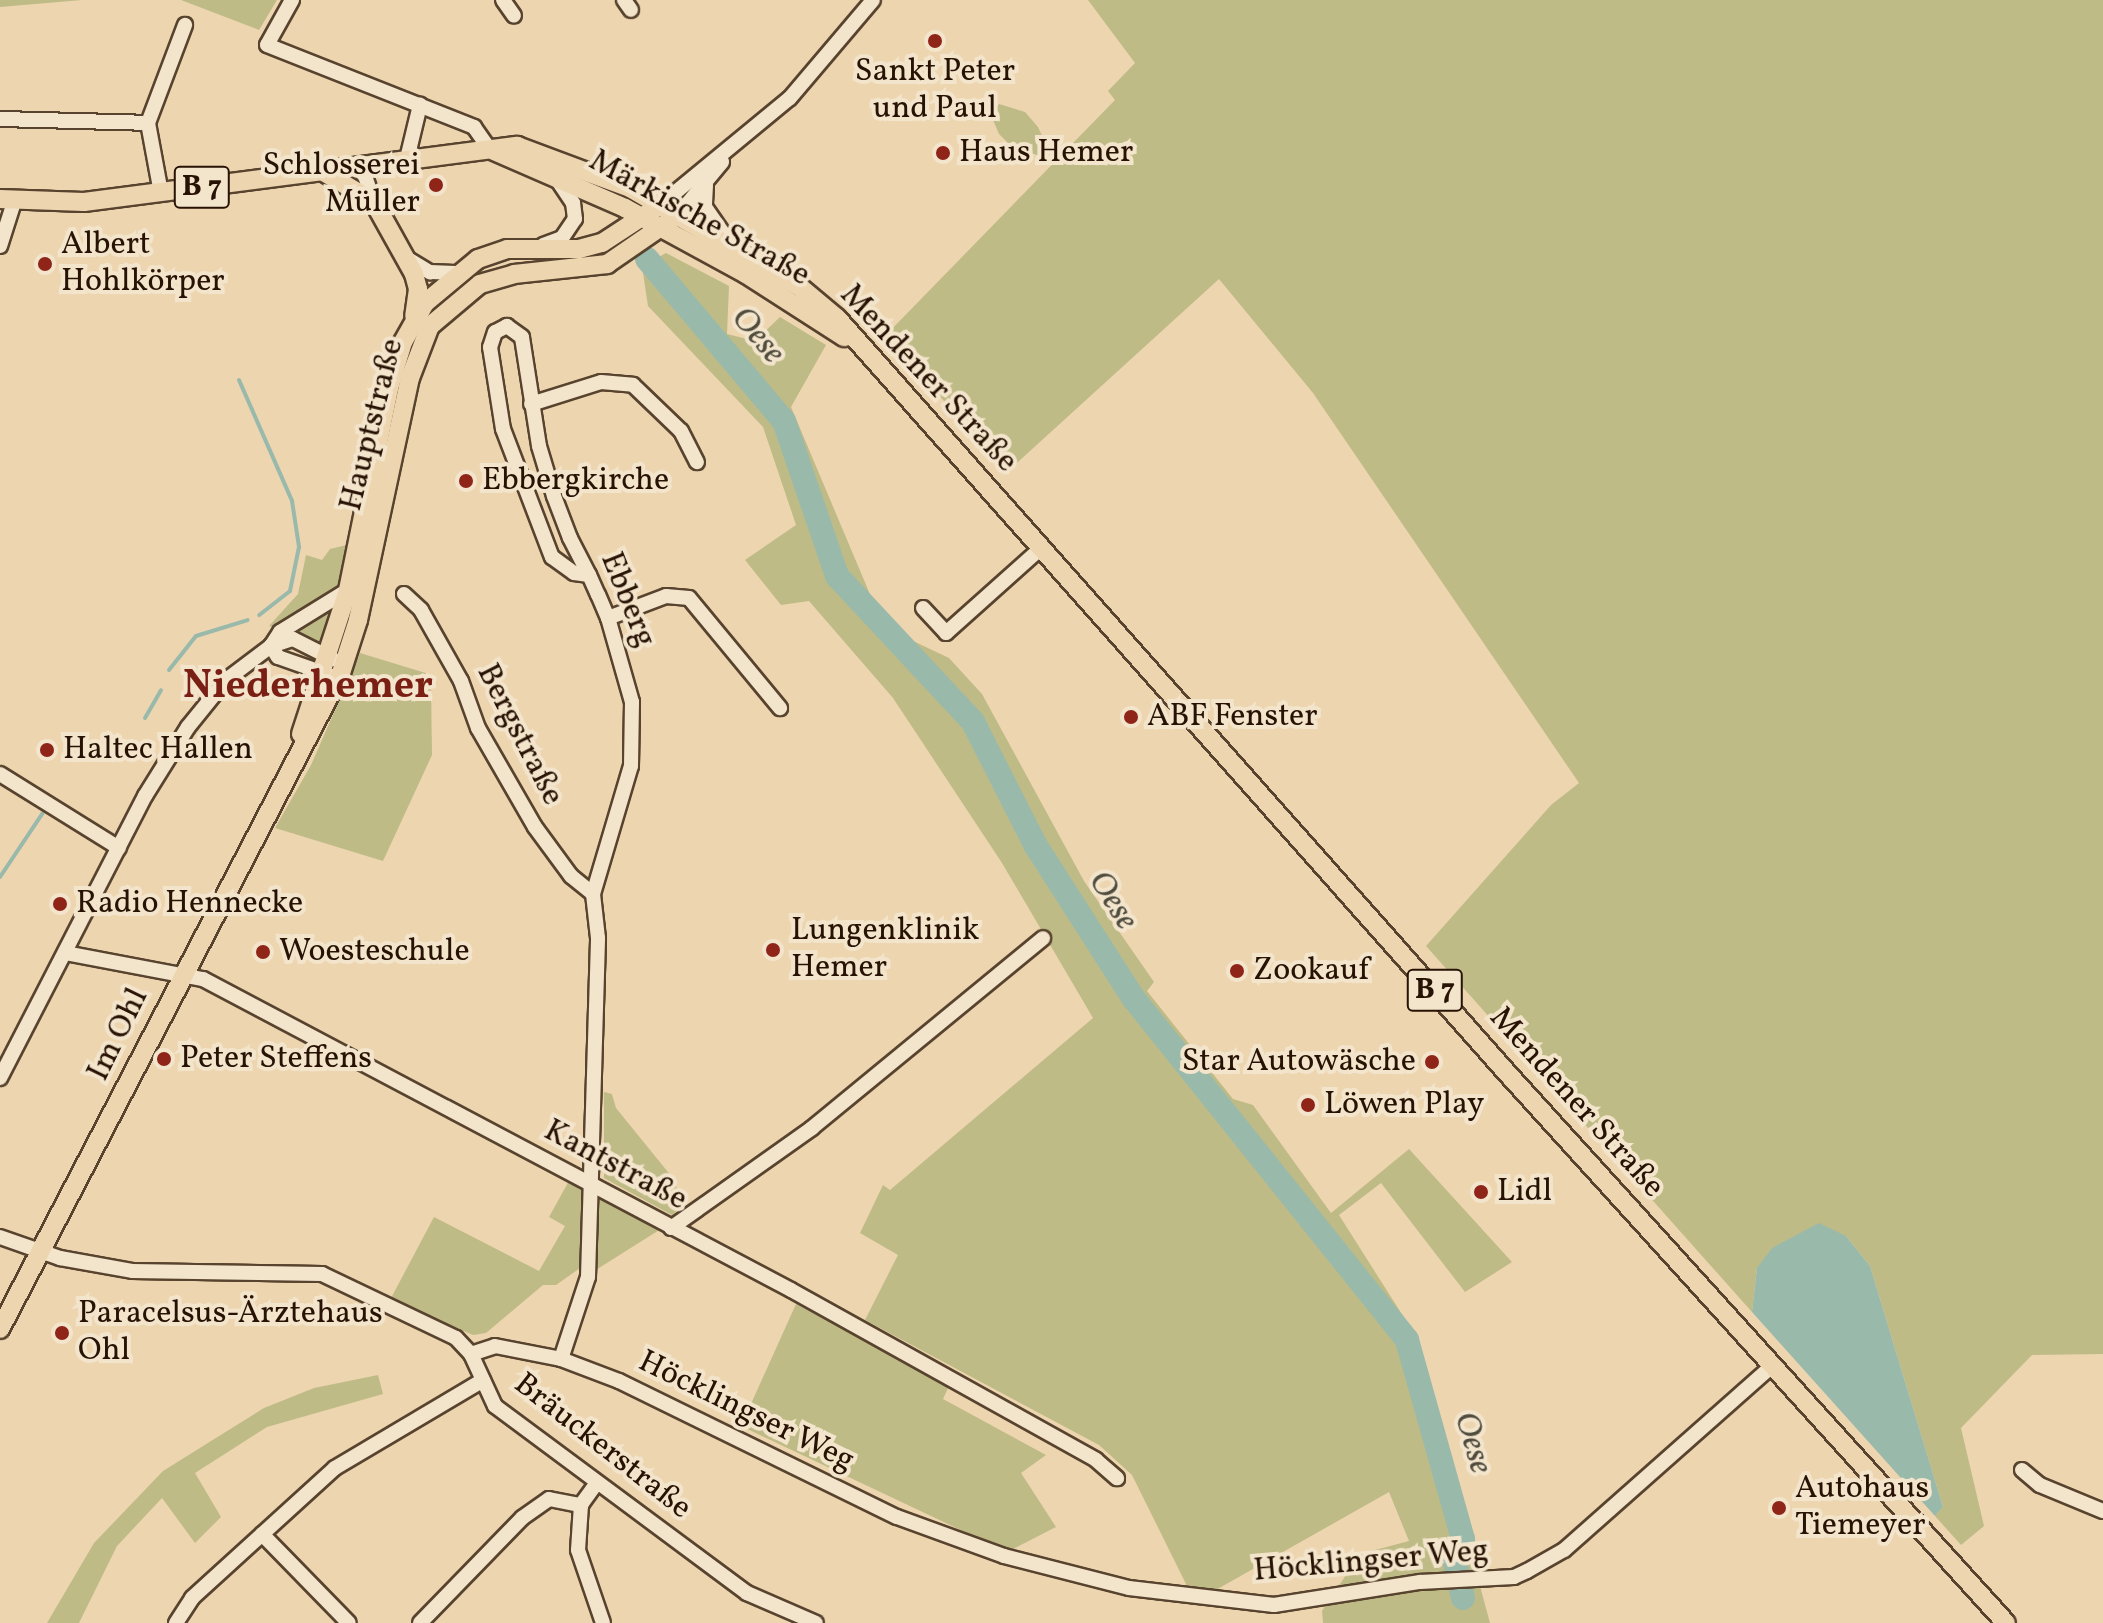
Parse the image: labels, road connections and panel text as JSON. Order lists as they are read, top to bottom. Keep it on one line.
{"streets":{"main road":["B 7","Märkische Straße","Mendener Straße","Hauptstraße","Im Ohl"],"street":["Ebberg","Bergstraße","Kantstraße","Höcklingser Weg","Bräuckerstraße"]},"crossings":[["Märkische Straße","Mendener Straße"],["Märkische Straße","Hauptstraße"],["Mendener Straße","Hauptstraße"],["Mendener Straße","Höcklingser Weg"],["Hauptstraße","Im Ohl"],["Ebberg","Bergstraße"],["Im Ohl","Kantstraße"],["Im Ohl","Bräuckerstraße"],["Höcklingser Weg","Bräuckerstraße"]],"districts":["Niederhemer"],"water":["Oese"],"places":["Sankt Peter und Paul","Haus Hemer","Schlosserei Müller","Albert Hohlkörper","Ebbergkirche","ABF Fenster","Haltec Hallen","Radio Hennecke","Lungenklinik Hemer","Woesteschule","Zookauf","Peter Steffens","Star Autowäsche","Löwen Play","Lidl","Paracelsus-Ärztehaus Ohl","Autohaus Tiemeyer"]}
